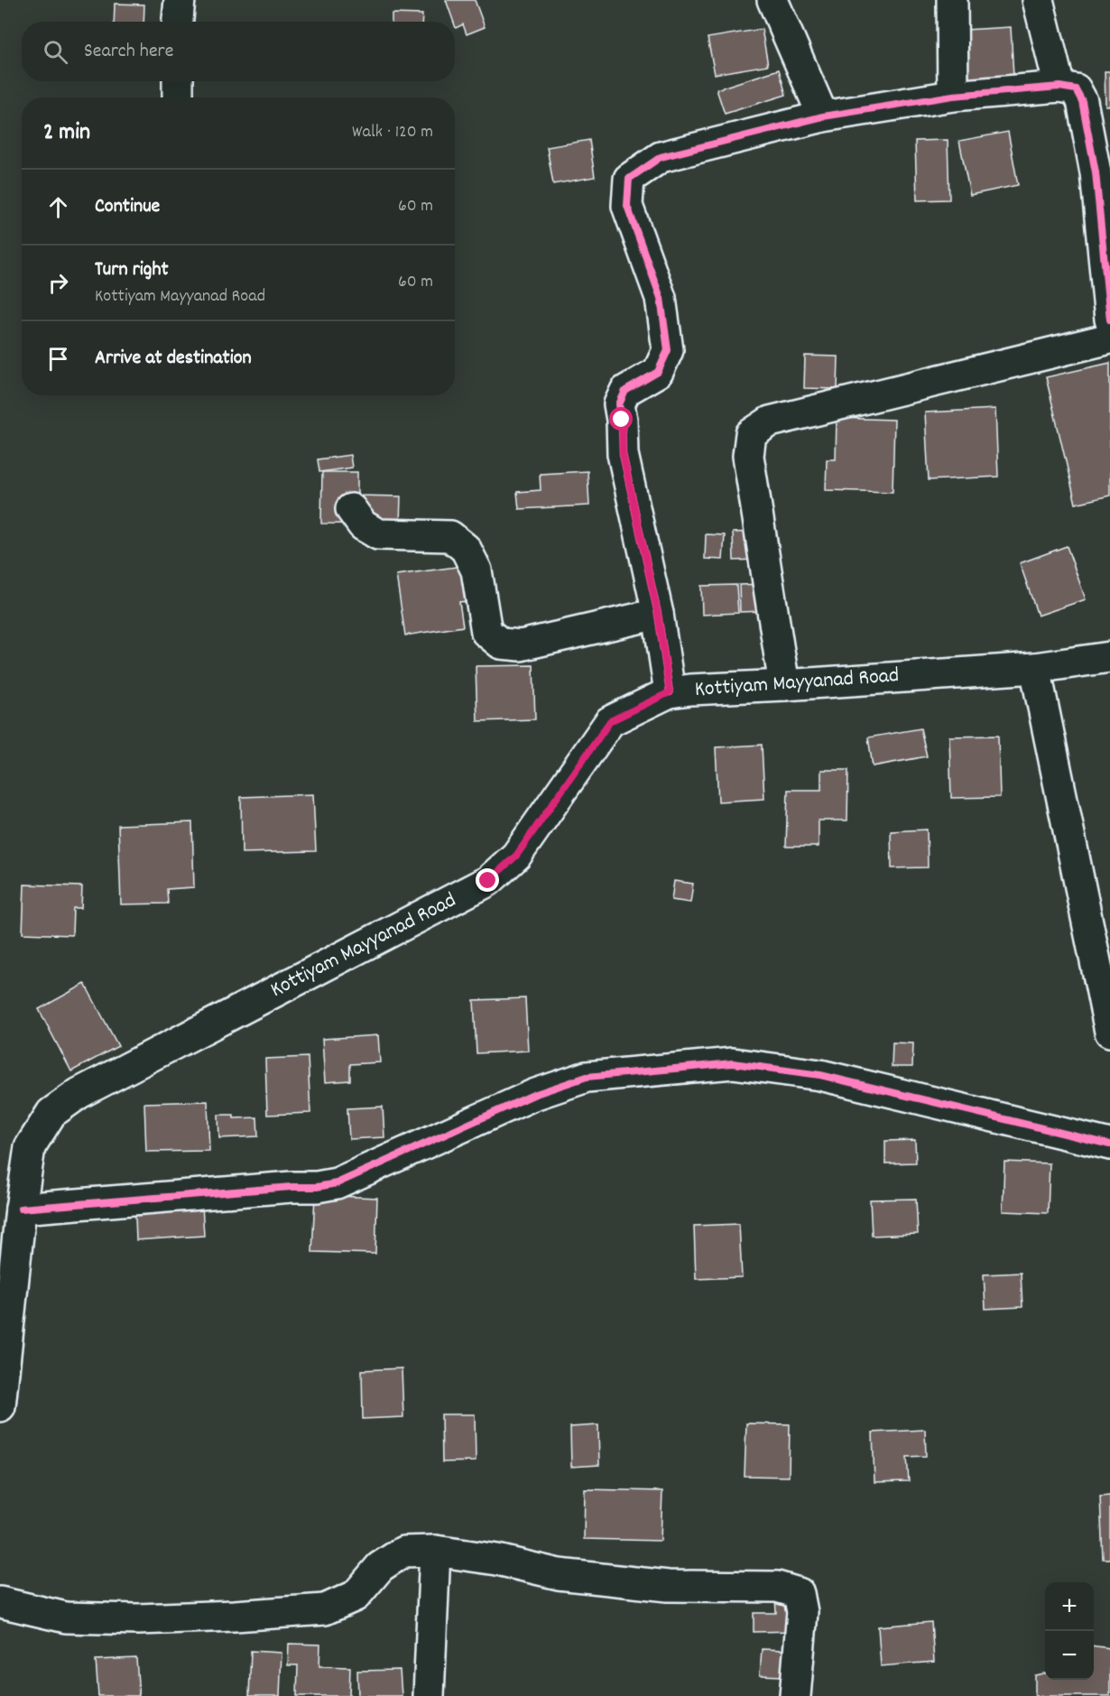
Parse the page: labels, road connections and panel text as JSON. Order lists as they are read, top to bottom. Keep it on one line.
{"streets":{"street":["Kottiyam Mayyanad Road"]},"page":{"search":"Search here","heading":["2 min","Walk · 120 m"],"list":[["Continue","60 m"],["Turn right","Kottiyam Mayyanad Road","60 m"],"Arrive at destination"],"map_buttons":["+","−"]}}
